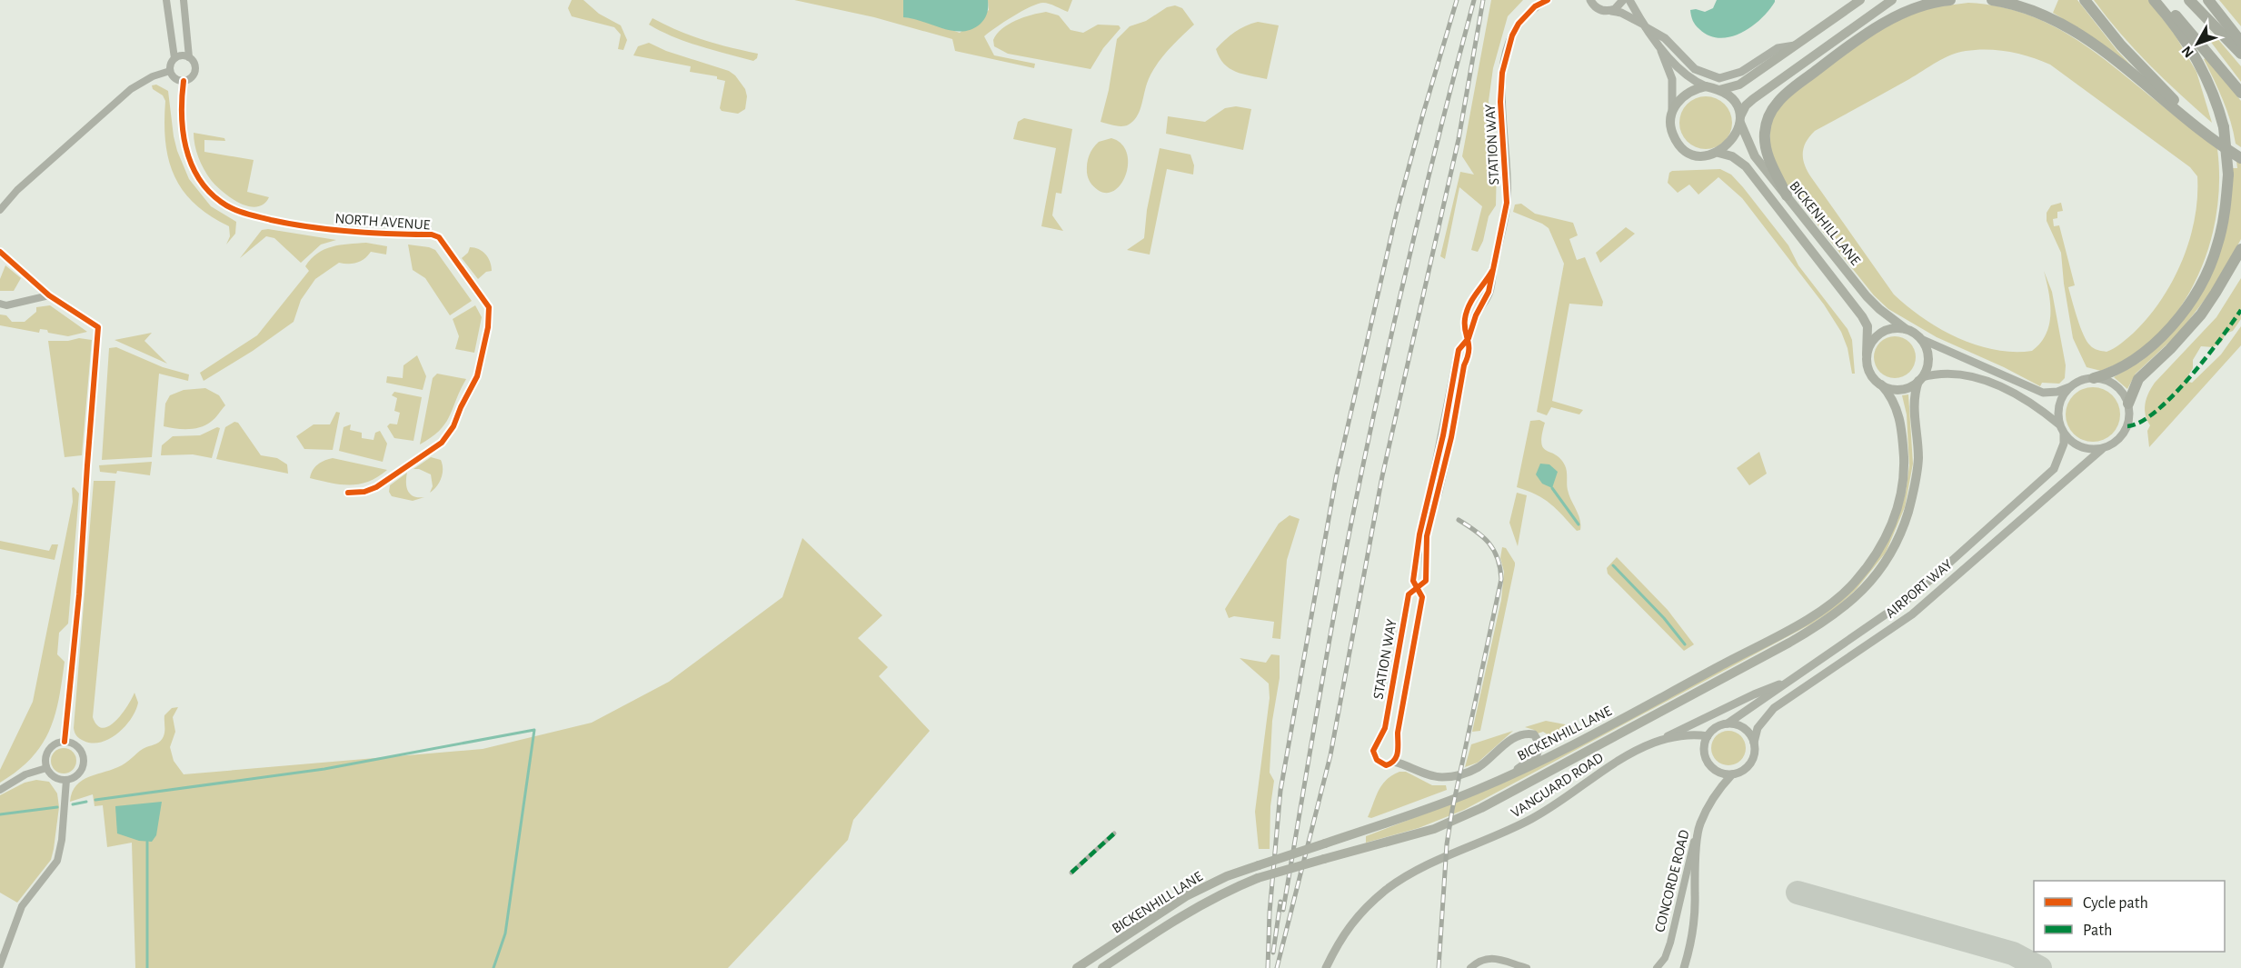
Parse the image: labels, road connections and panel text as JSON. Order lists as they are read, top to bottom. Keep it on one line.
{"streets":{"main road":["BICKENHILL LANE"],"street":["STATION WAY","NORTH AVENUE","AIRPORT WAY","VANGUARD ROAD","CONCORDE ROAD"]},"crossings":[["AIRPORT WAY","VANGUARD ROAD"],["AIRPORT WAY","CONCORDE ROAD"],["VANGUARD ROAD","CONCORDE ROAD"]],"legend":["Cycle path","Path"],"north":"bottom left"}
